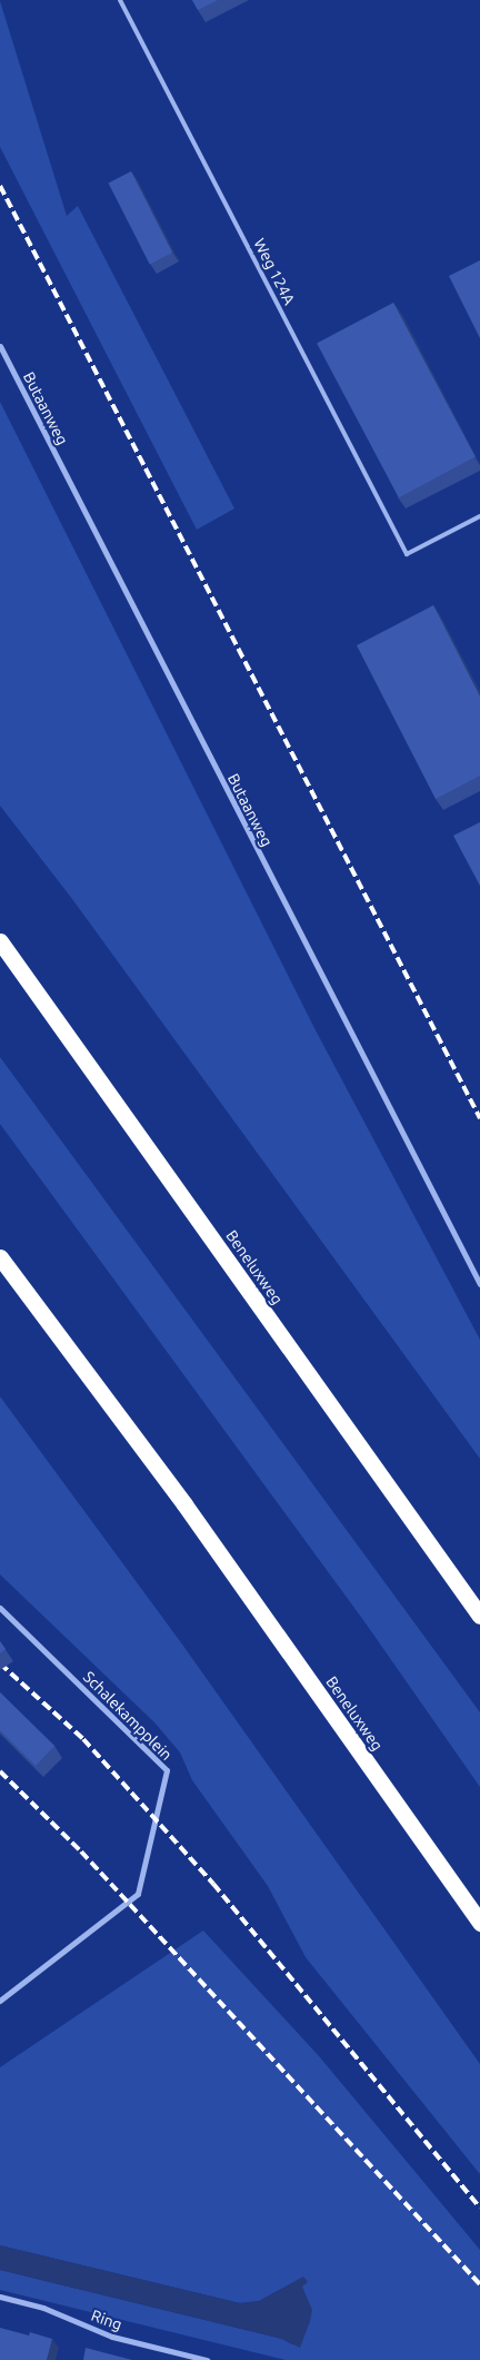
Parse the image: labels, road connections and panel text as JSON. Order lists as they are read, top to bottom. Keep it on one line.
{"streets":{"highway":["Beneluxweg"],"street":["Butaanweg","Schalekampplein","Ring"],"lane":["Weg 124A"]}}
